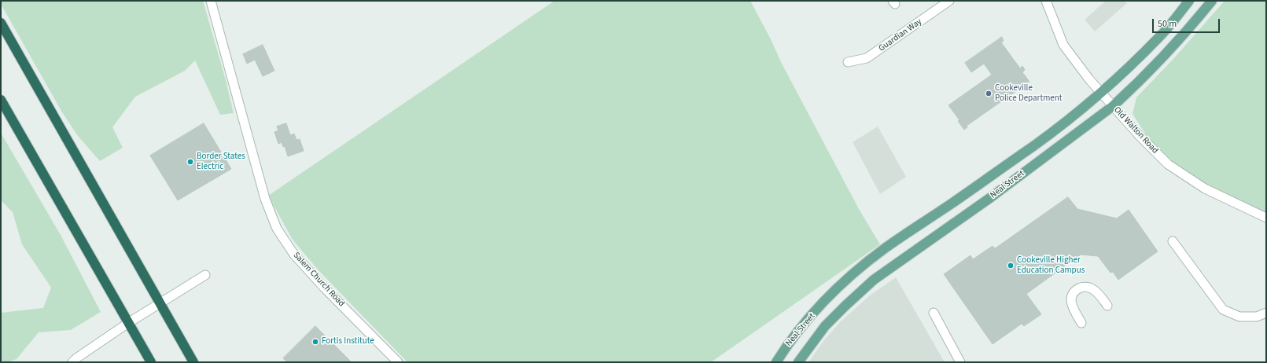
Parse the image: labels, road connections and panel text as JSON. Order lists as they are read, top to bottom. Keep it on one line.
{"streets":{"main road":["Neal Street"],"street":["Guardian Way","Old Walton Road","Salem Church Road"]},"crossings":[["Old Walton Road","Neal Street"]],"places":["Cookeville Police Department","Border States Electric","Cookeville Higher Education Campus","Fortis Institute"],"scale_bar":"50 m"}
